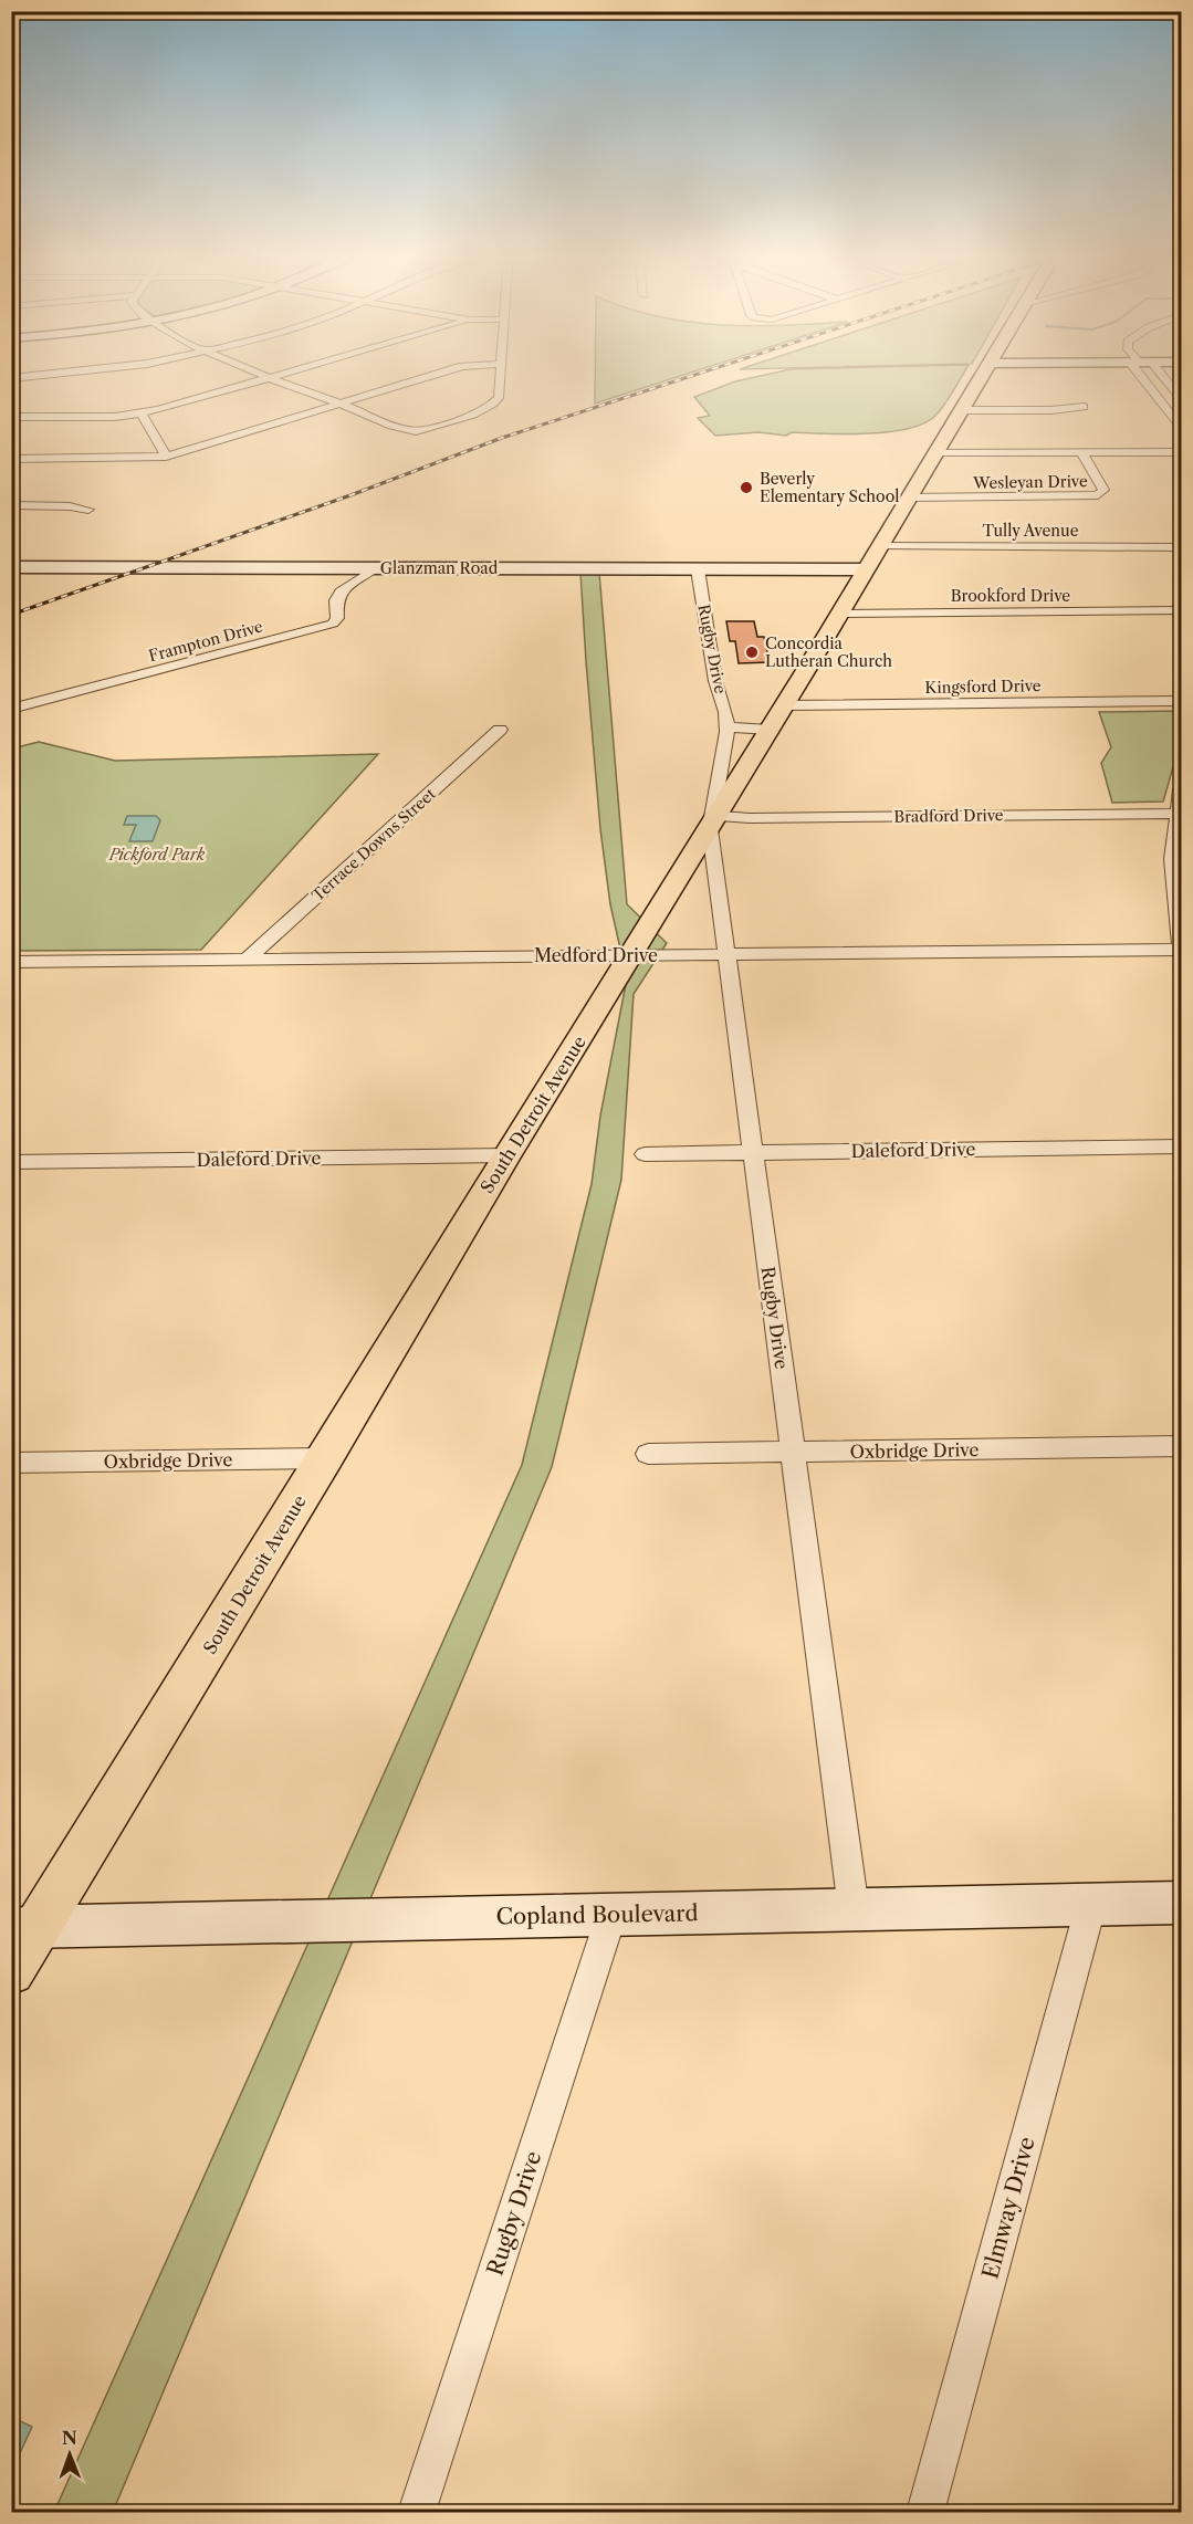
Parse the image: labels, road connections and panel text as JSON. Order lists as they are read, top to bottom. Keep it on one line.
{"streets":{"main road":["South Detroit Avenue"],"street":["Wesleyan Drive","Tully Avenue","Glanzman Road","Brookford Drive","Frampton Drive","Rugby Drive","Kingsford Drive","Bradford Drive","Terrace Downs Street","Medford Drive","Daleford Drive","Oxbridge Drive","Copland Boulevard","Elmway Drive"]},"crossings":[["Wesleyan Drive","South Detroit Avenue"],["Tully Avenue","Glanzman Road"],["Tully Avenue","South Detroit Avenue"],["Glanzman Road","Frampton Drive"],["Glanzman Road","Rugby Drive"],["Glanzman Road","South Detroit Avenue"],["Brookford Drive","South Detroit Avenue"],["Rugby Drive","Bradford Drive"],["Rugby Drive","Medford Drive"],["Rugby Drive","South Detroit Avenue"],["Rugby Drive","Daleford Drive"],["Rugby Drive","Oxbridge Drive"],["Rugby Drive","Copland Boulevard"],["Kingsford Drive","South Detroit Avenue"],["Bradford Drive","South Detroit Avenue"],["Terrace Downs Street","Medford Drive"],["Medford Drive","South Detroit Avenue"],["South Detroit Avenue","Daleford Drive"],["South Detroit Avenue","Oxbridge Drive"],["South Detroit Avenue","Copland Boulevard"],["Copland Boulevard","Elmway Drive"]],"parks":["Pickford Park"],"places":["Beverly Elementary School","Concordia Lutheran Church"],"north":"top"}
